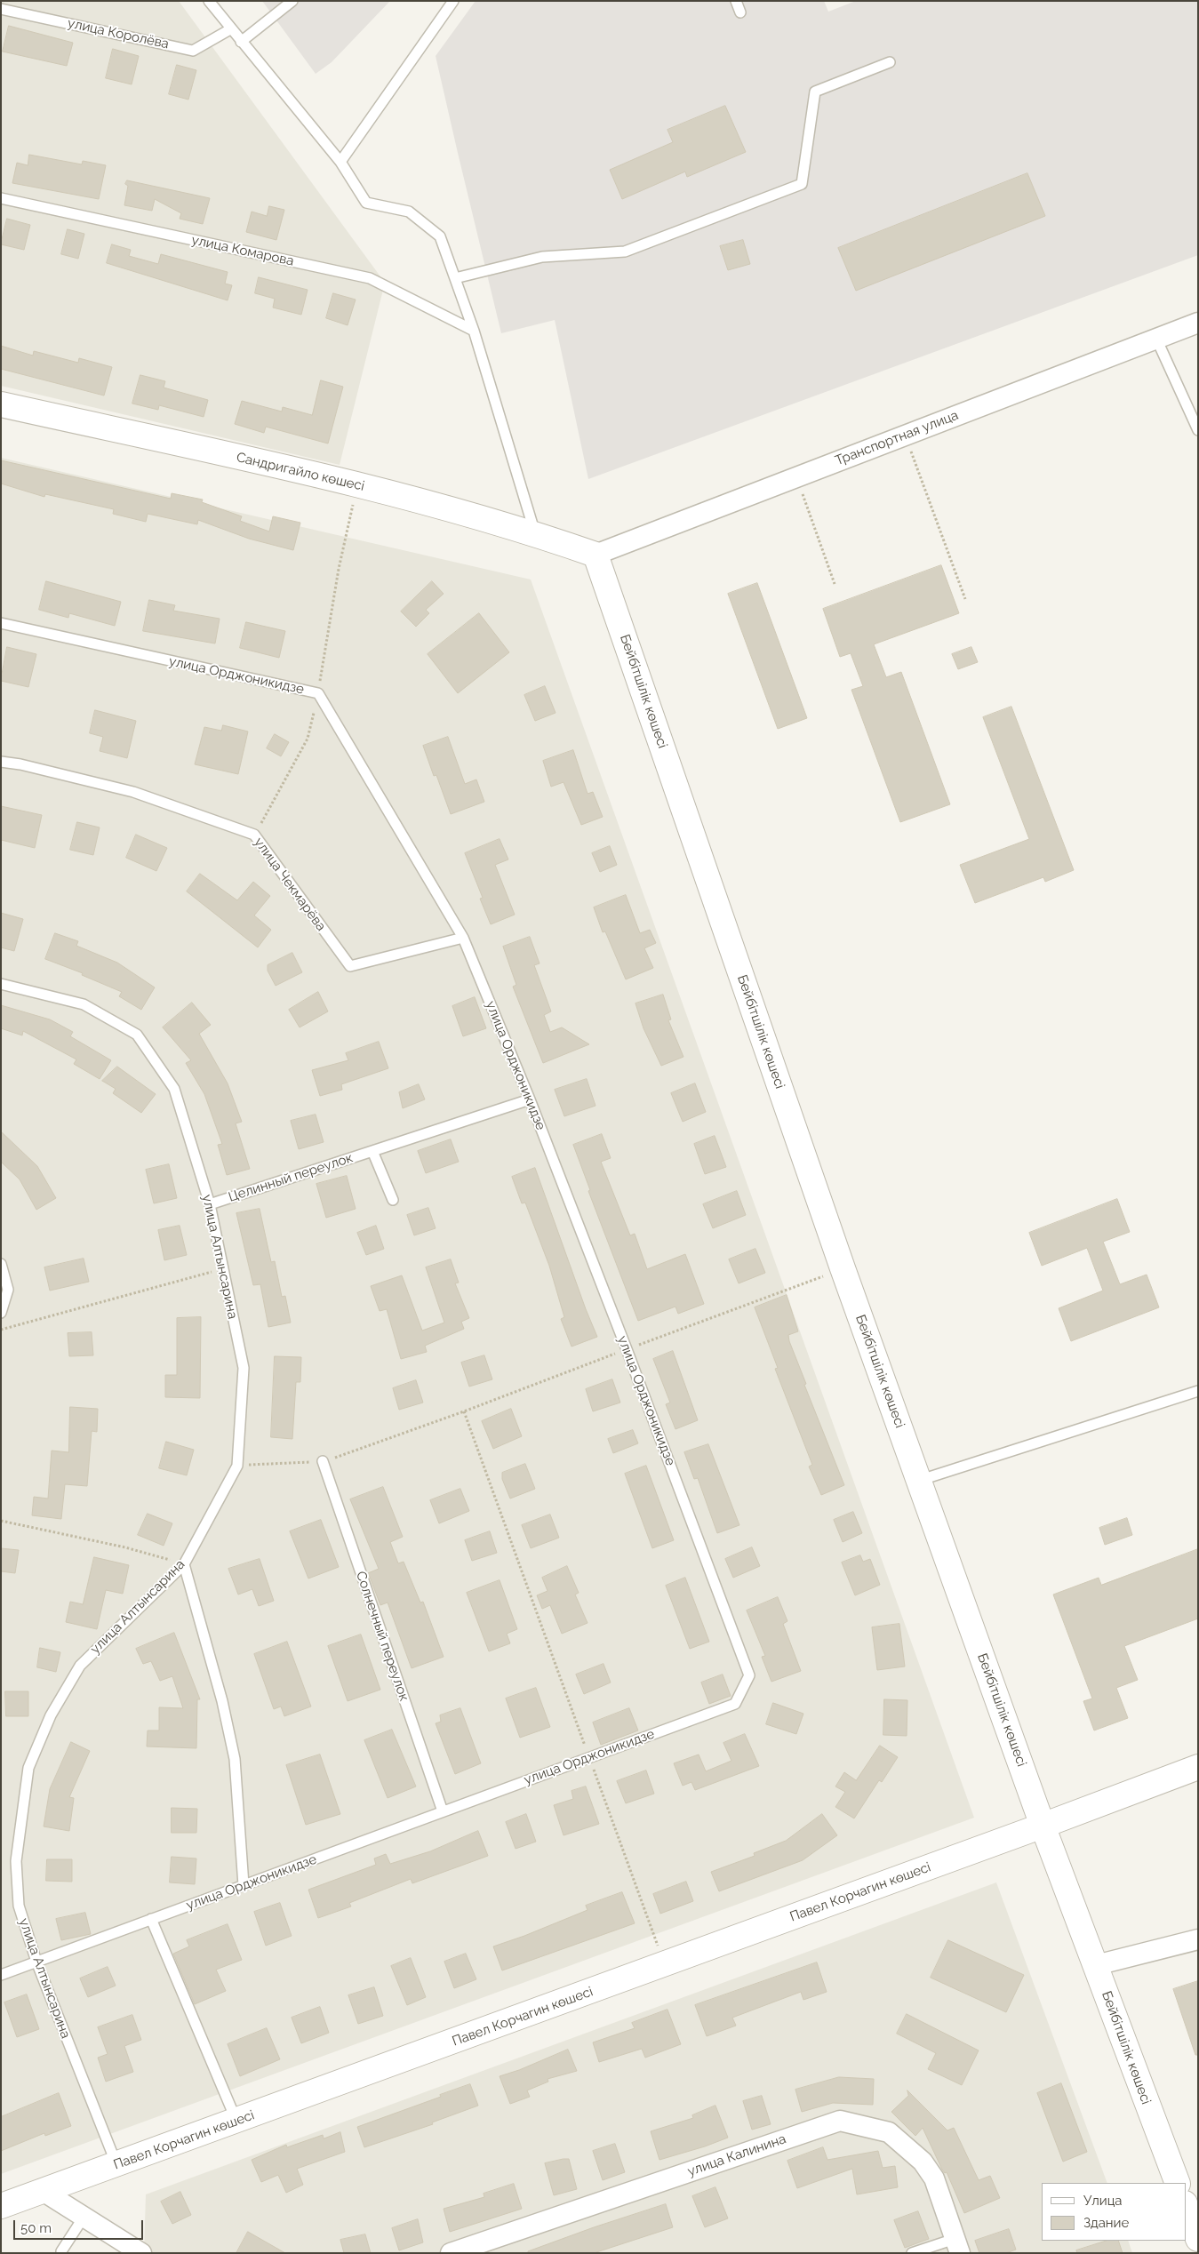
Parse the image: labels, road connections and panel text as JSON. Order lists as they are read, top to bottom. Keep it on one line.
{"streets":{"street":["Транспортная улица","Сандригайло көшесі","Бейбітшілік көшесі","Павел Корчагин көшесі","улица Калинина"],"lane":["улица Королёва","улица Комарова","улица Орджоникидзе","улица Чекмарёва","Целинный переулок","улица Алтынсарина","Солнечный переулок"]},"crossings":[["Транспортная улица","Сандригайло көшесі"],["Транспортная улица","Бейбітшілік көшесі"],["Сандригайло көшесі","Бейбітшілік көшесі"],["улица Орджоникидзе","улица Чекмарёва"],["улица Орджоникидзе","Целинный переулок"],["улица Орджоникидзе","улица Алтынсарина"],["улица Орджоникидзе","Солнечный переулок"],["Бейбітшілік көшесі","Павел Корчагин көшесі"],["Целинный переулок","улица Алтынсарина"],["улица Алтынсарина","Павел Корчагин көшесі"]],"legend":["Улица","Здание"],"scale_bar":"50 m"}
